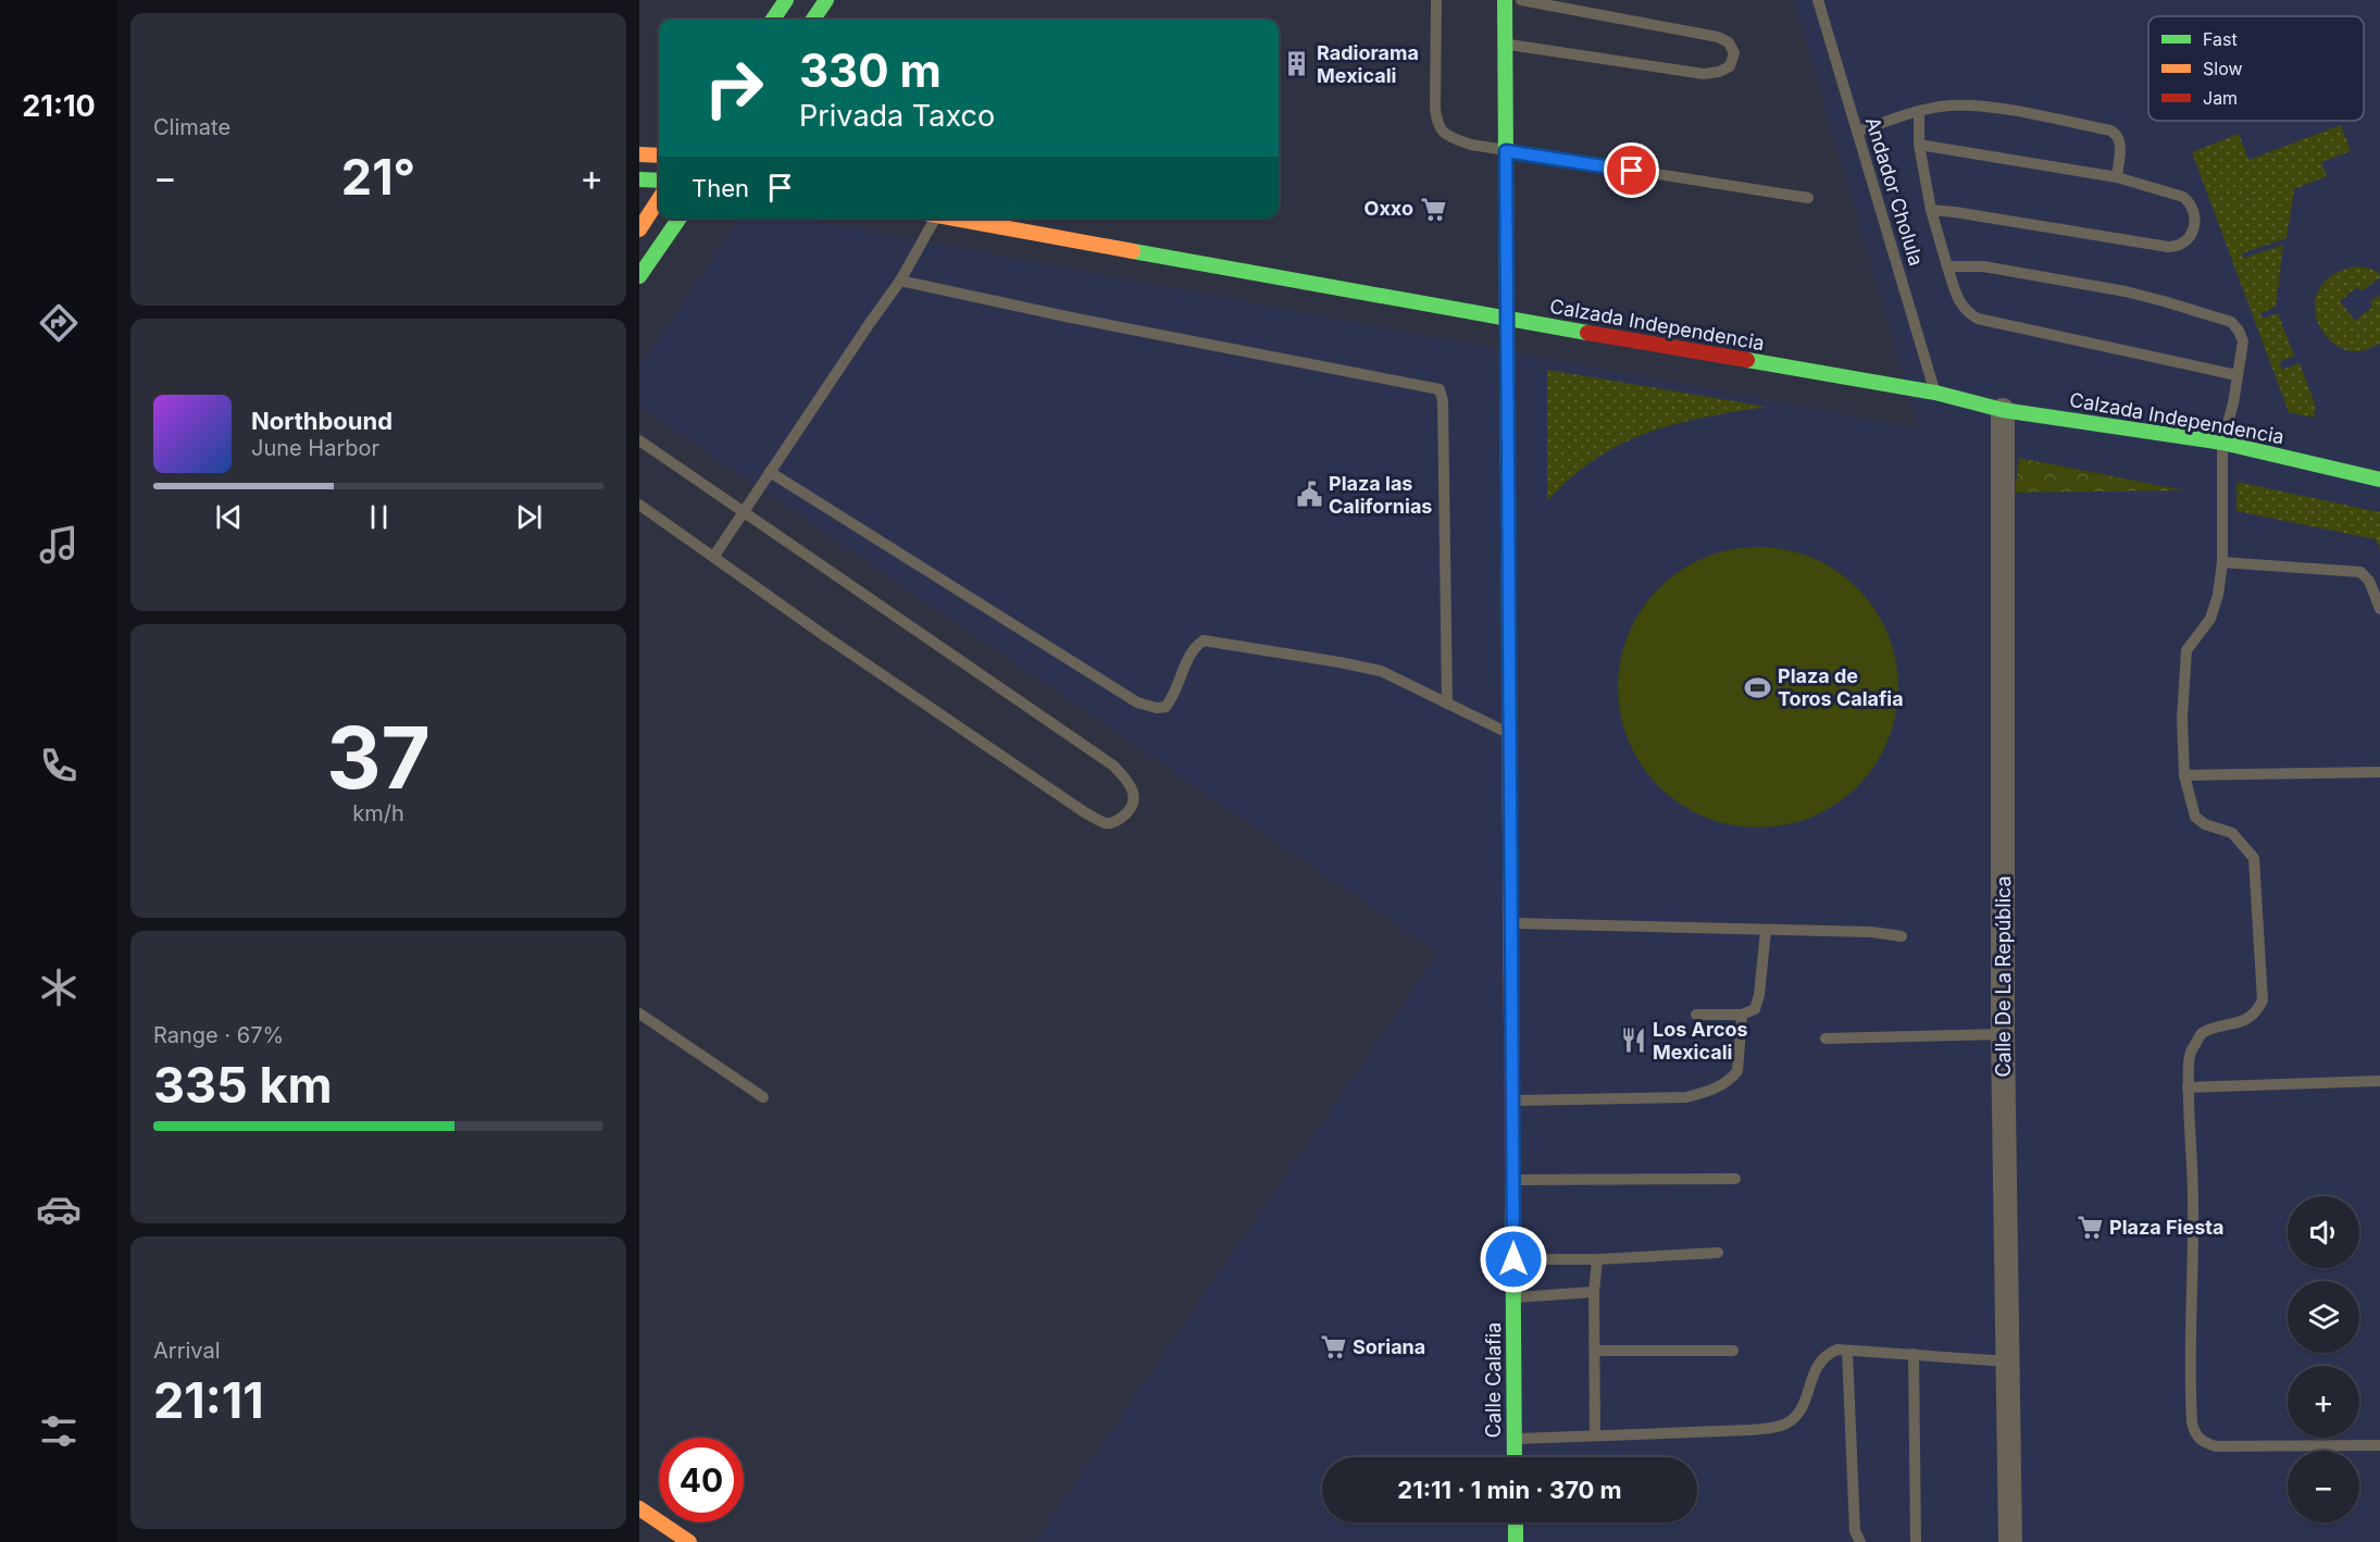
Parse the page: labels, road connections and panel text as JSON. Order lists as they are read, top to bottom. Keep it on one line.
{"streets":{"main road":["Calzada Independencia","Calle Calafia"],"street":["Calle De La República"],"lane":["Andador Cholula"]},"crossings":[["Andador Cholula","Calzada Independencia"],["Calzada Independencia","Calle De La República"],["Calzada Independencia","Calle Calafia"]],"places":{"building":["Radiorama Mexicali"],"supermarket":["Oxxo","Plaza Fiesta","Soriana"],"public building":["Plaza las Californias"],"sports":["Plaza de Toros Calafia"],"restaurant":["Los Arcos Mexicali"]},"legend":["Fast","Slow","Jam"],"page":{"tabs":"21:10","tile":["Climate",["37","km/h"],["Range · 67%","335 km"],["Arrival","21:11"]],"turn":["330 m","Privada Taxco"],"heat":["−","21°","+"],"then":"Then","song":["Northbound","June Harbor"],"map_buttons":["+","−"],"limit":"40","trip":"21:11 · 1 min · 370 m"}}
